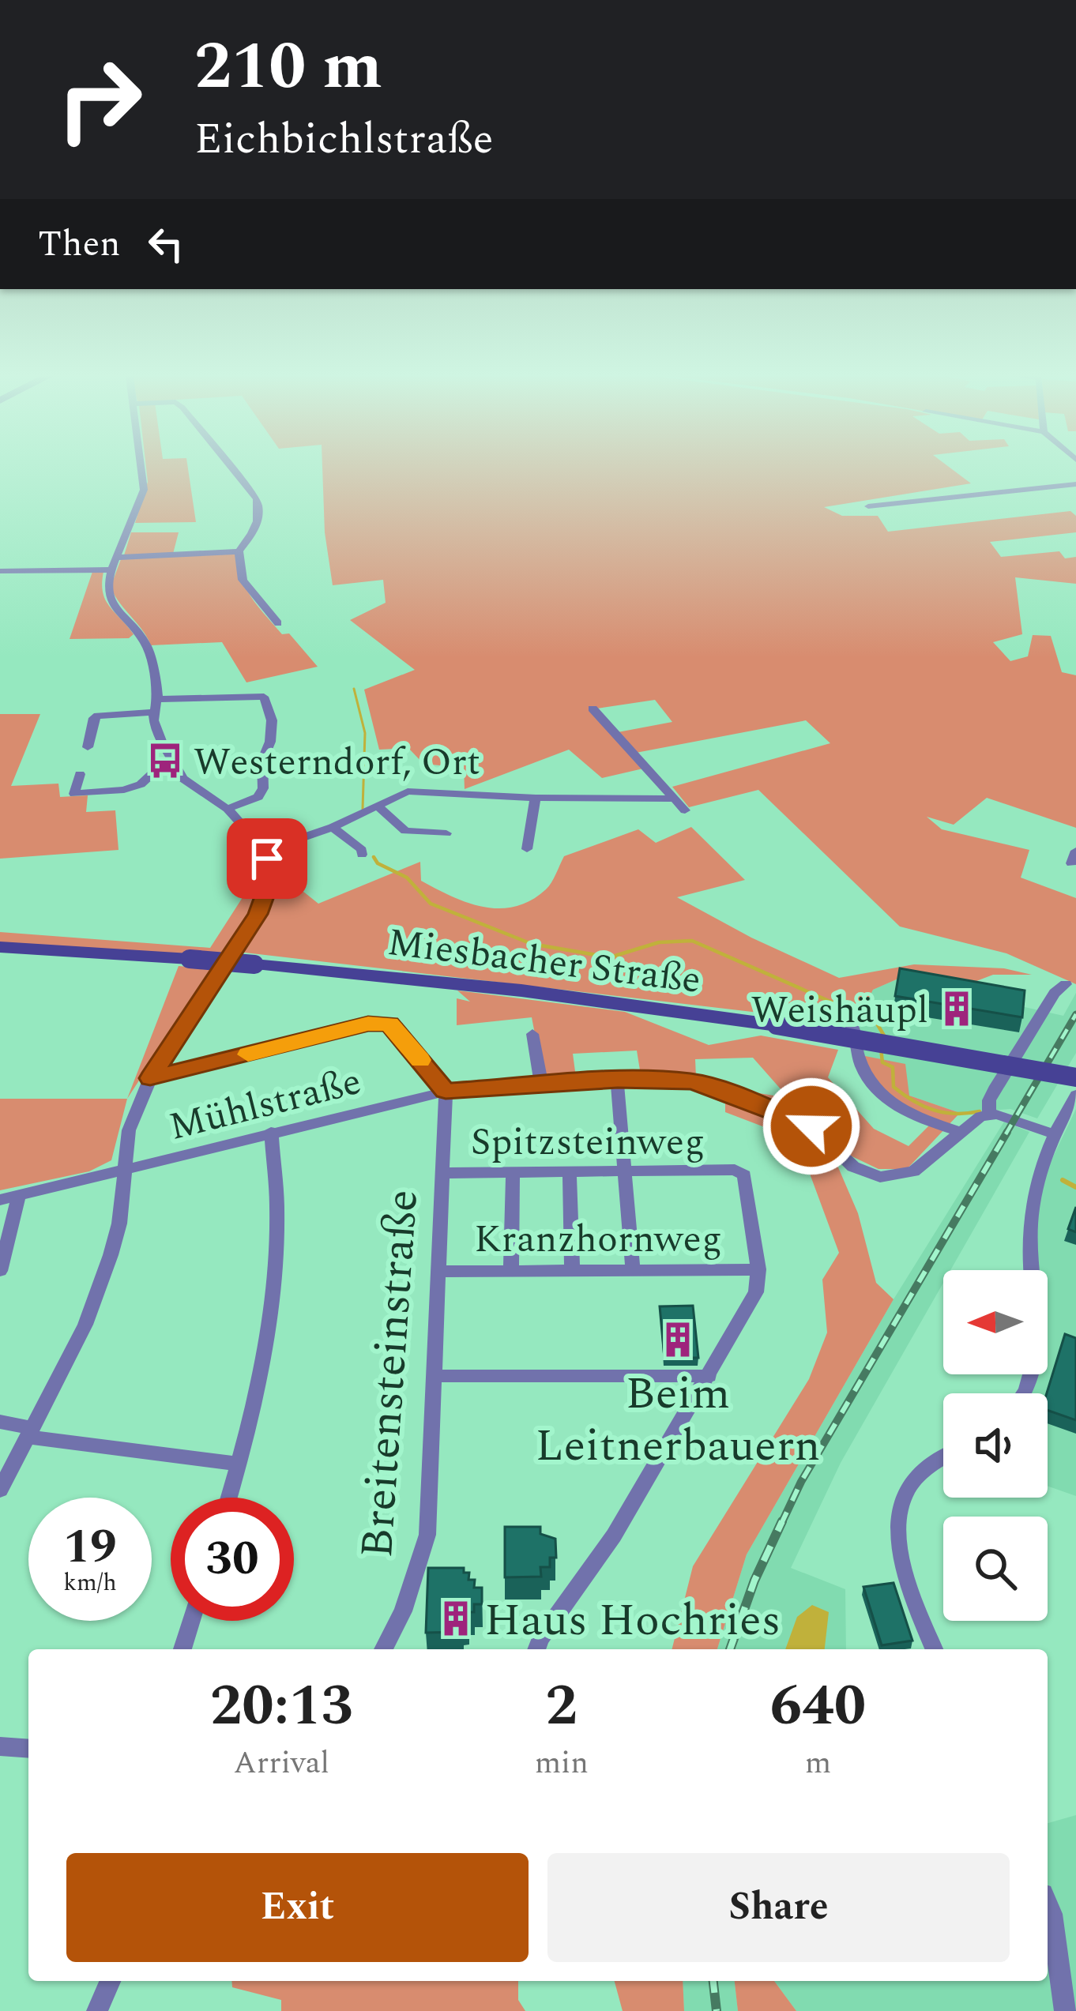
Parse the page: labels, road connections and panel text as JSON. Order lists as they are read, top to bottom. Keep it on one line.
{"streets":{"main road":["Miesbacher Straße"],"street":["Mühlstraße","Spitzsteinweg","Kranzhornweg","Breitensteinstraße"]},"crossings":[["Mühlstraße","Breitensteinstraße"],["Spitzsteinweg","Kranzhornweg"],["Spitzsteinweg","Breitensteinstraße"],["Kranzhornweg","Breitensteinstraße"]],"places":{"bus stop":["Westerndorf, Ort"],"building":["Weishäupl","Beim Leitnerbauern","Haus Hochries"]},"north":"left","page":{"turn":["210 m","Eichbichlstraße"],"then":"Then","speed":"19 km/h","limit":"30","eta":["20:13","Arrival","2","min","640","m"],"buttons":["Exit","Share"]}}
